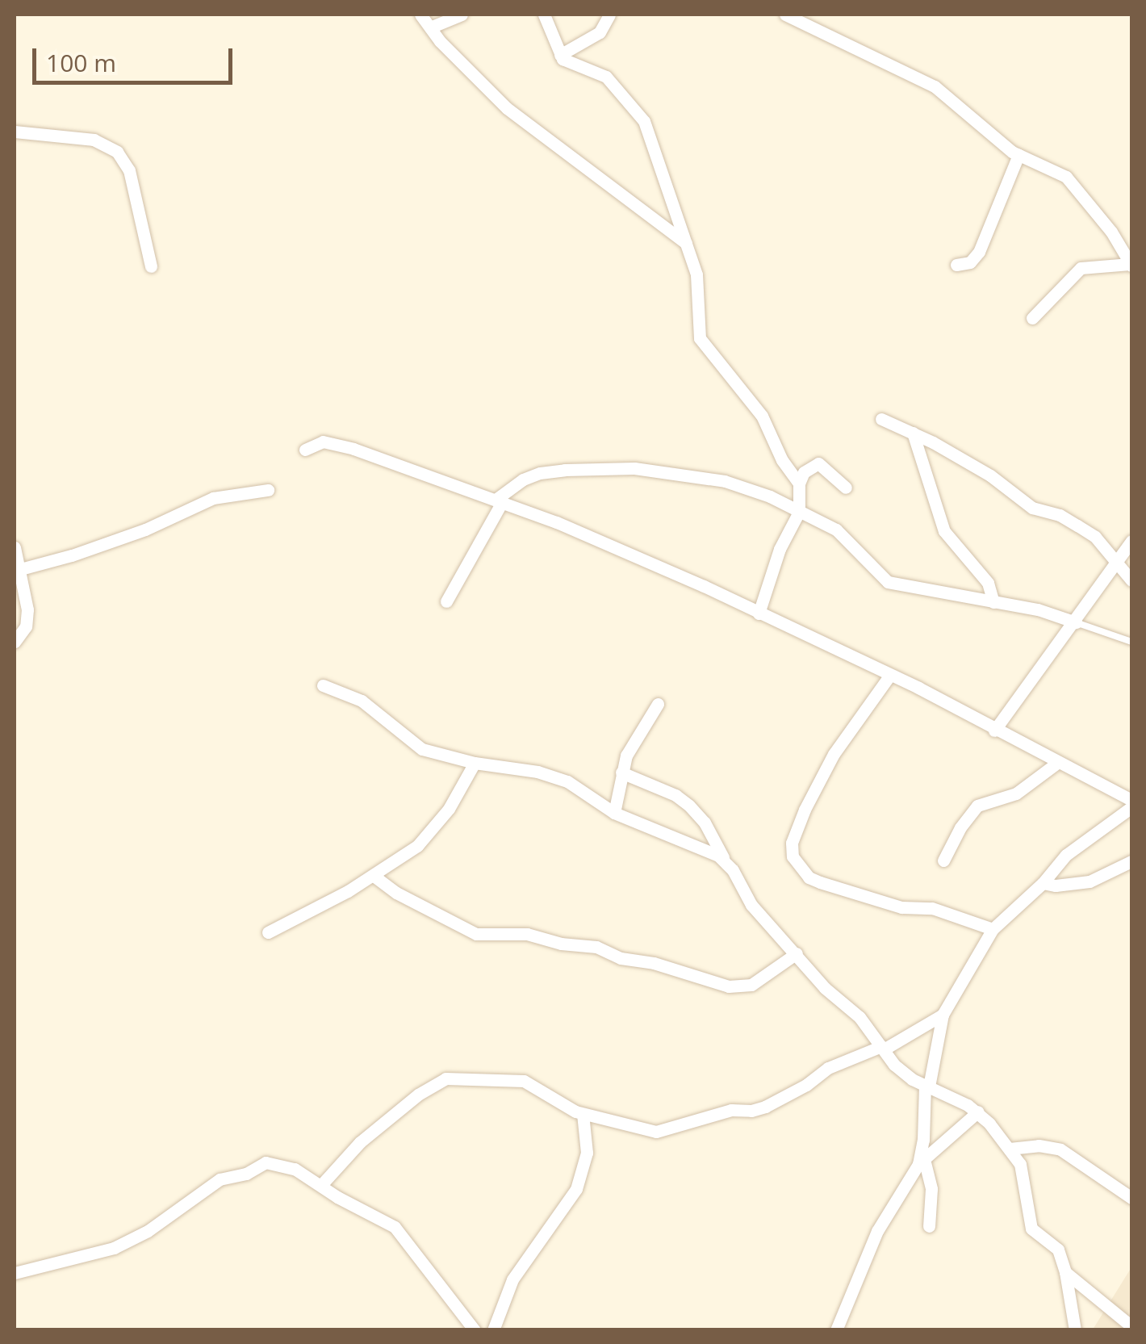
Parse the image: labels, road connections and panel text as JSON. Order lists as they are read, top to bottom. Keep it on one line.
{"scale_bar":"100 m"}
